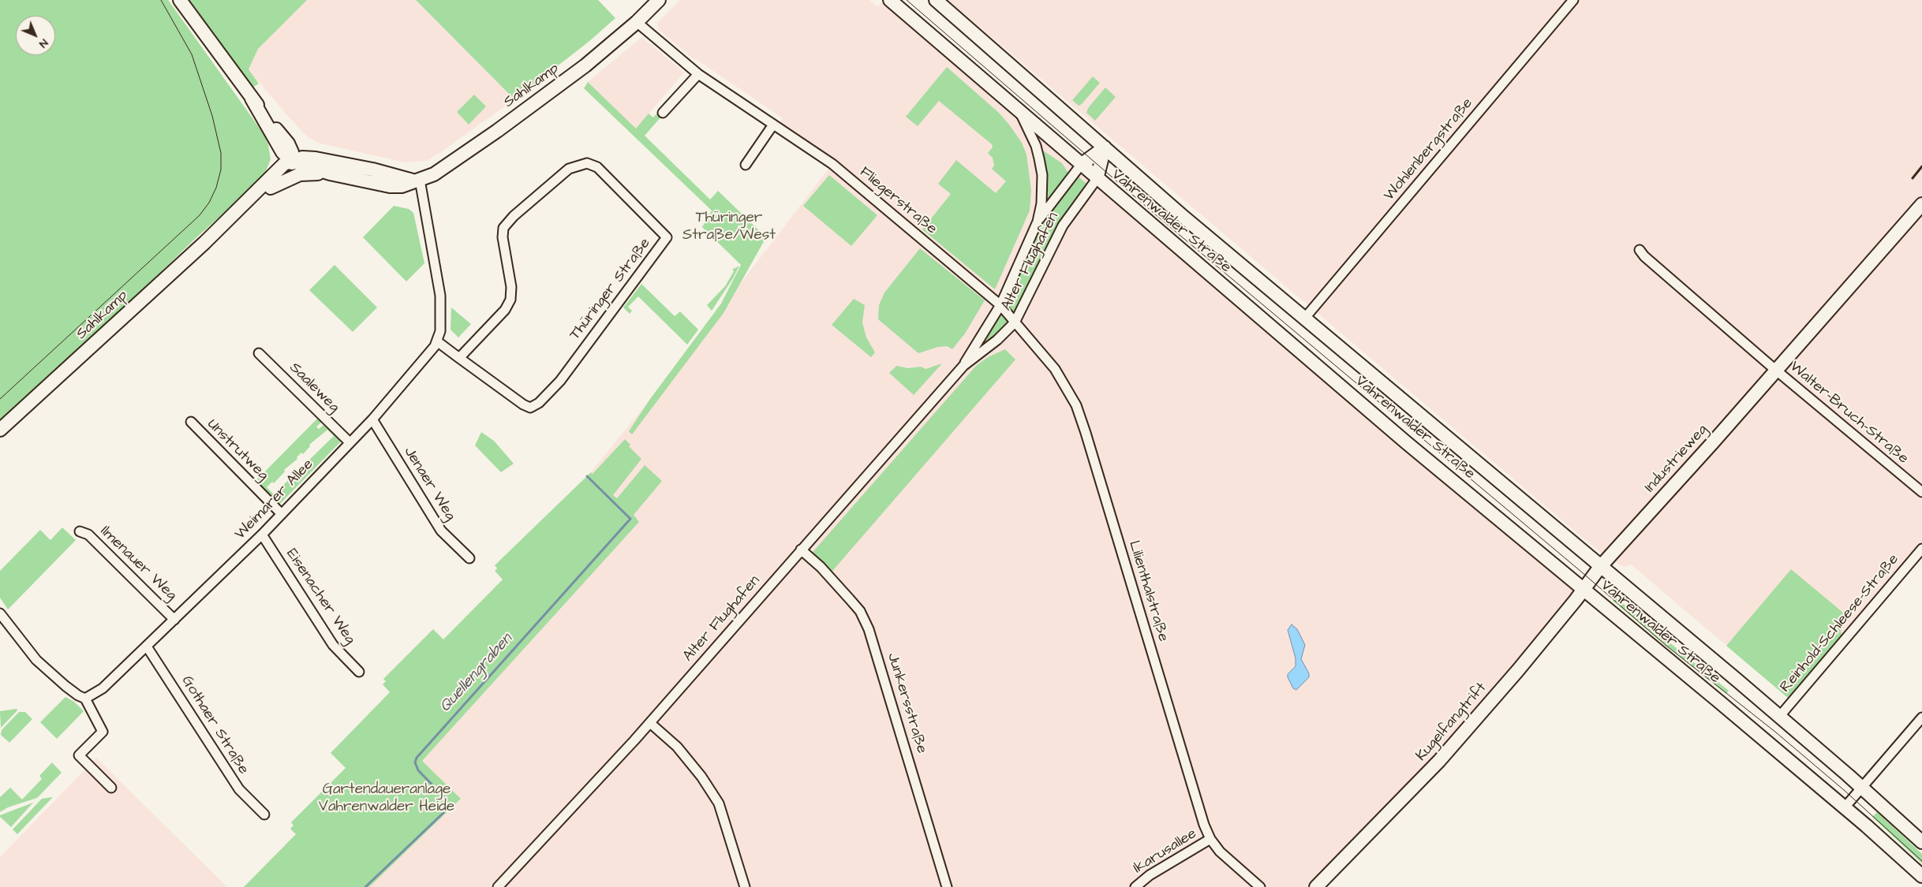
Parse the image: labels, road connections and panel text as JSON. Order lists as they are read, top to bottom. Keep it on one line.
{"streets":{"main road":["Sahlkamp","Vahrenwalder Straße","Industrieweg","Kugelfangtrift"],"street":["Wohlenbergstraße","Fliegerstraße","Alter Flughafen","Thüringer Straße","Saaleweg","Walter-Bruch-Straße","Unstrutweg","Jenaer Weg","Weimarer Allee","Ilmenauer Weg","Lilienthalstraße","Eisenacher Weg","Reinhold-Schleese-Straße","Junkersstraße","Gothaer Straße","Ikarusallee"]},"crossings":[["Sahlkamp","Fliegerstraße"],["Sahlkamp","Weimarer Allee"],["Wohlenbergstraße","Vahrenwalder Straße"],["Fliegerstraße","Alter Flughafen"],["Fliegerstraße","Lilienthalstraße"],["Vahrenwalder Straße","Alter Flughafen"],["Vahrenwalder Straße","Industrieweg"],["Vahrenwalder Straße","Reinhold-Schleese-Straße"],["Vahrenwalder Straße","Kugelfangtrift"],["Alter Flughafen","Lilienthalstraße"],["Alter Flughafen","Junkersstraße"],["Thüringer Straße","Weimarer Allee"],["Saaleweg","Weimarer Allee"],["Walter-Bruch-Straße","Industrieweg"],["Unstrutweg","Weimarer Allee"],["Industrieweg","Kugelfangtrift"],["Jenaer Weg","Weimarer Allee"],["Weimarer Allee","Ilmenauer Weg"],["Weimarer Allee","Eisenacher Weg"],["Weimarer Allee","Gothaer Straße"],["Lilienthalstraße","Ikarusallee"]],"water":["Quellengraben"],"parks":["Thüringer Straße/West","Gartendaueranlage Vahrenwalder Heide"],"north":"bottom right"}
